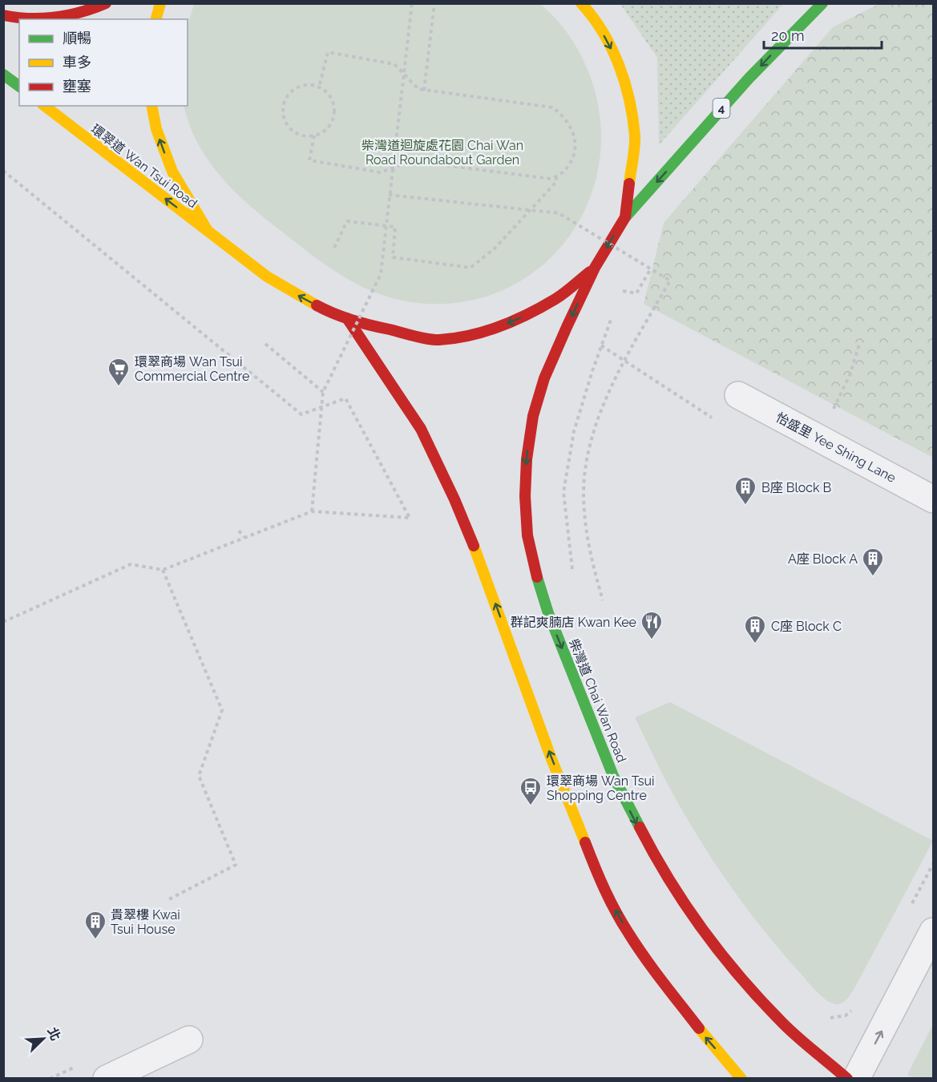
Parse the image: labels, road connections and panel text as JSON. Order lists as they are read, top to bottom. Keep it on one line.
{"streets":{"main road":["4","環翠道 Wan Tsui Road","柴灣道 Chai Wan Road"],"street":["怡盛里 Yee Shing Lane"]},"crossings":[["4","柴灣道 Chai Wan Road"],["環翠道 Wan Tsui Road","柴灣道 Chai Wan Road"]],"one_way":["環翠道 Wan Tsui Road"],"parks":["柴灣道迴旋處花園 Chai Wan Road Roundabout Garden"],"places":{"supermarket":["環翠商場 Wan Tsui Commercial Centre"],"building":["B座 Block B","A座 Block A","C座 Block C","貴翠樓 Kwai Tsui House"],"restaurant":["群記爽腩店 Kwan Kee"],"bus stop":["環翠商場 Wan Tsui Shopping Centre"]},"legend":["順暢","車多","壅塞"],"scale_bar":"20 m","north":"top right"}
